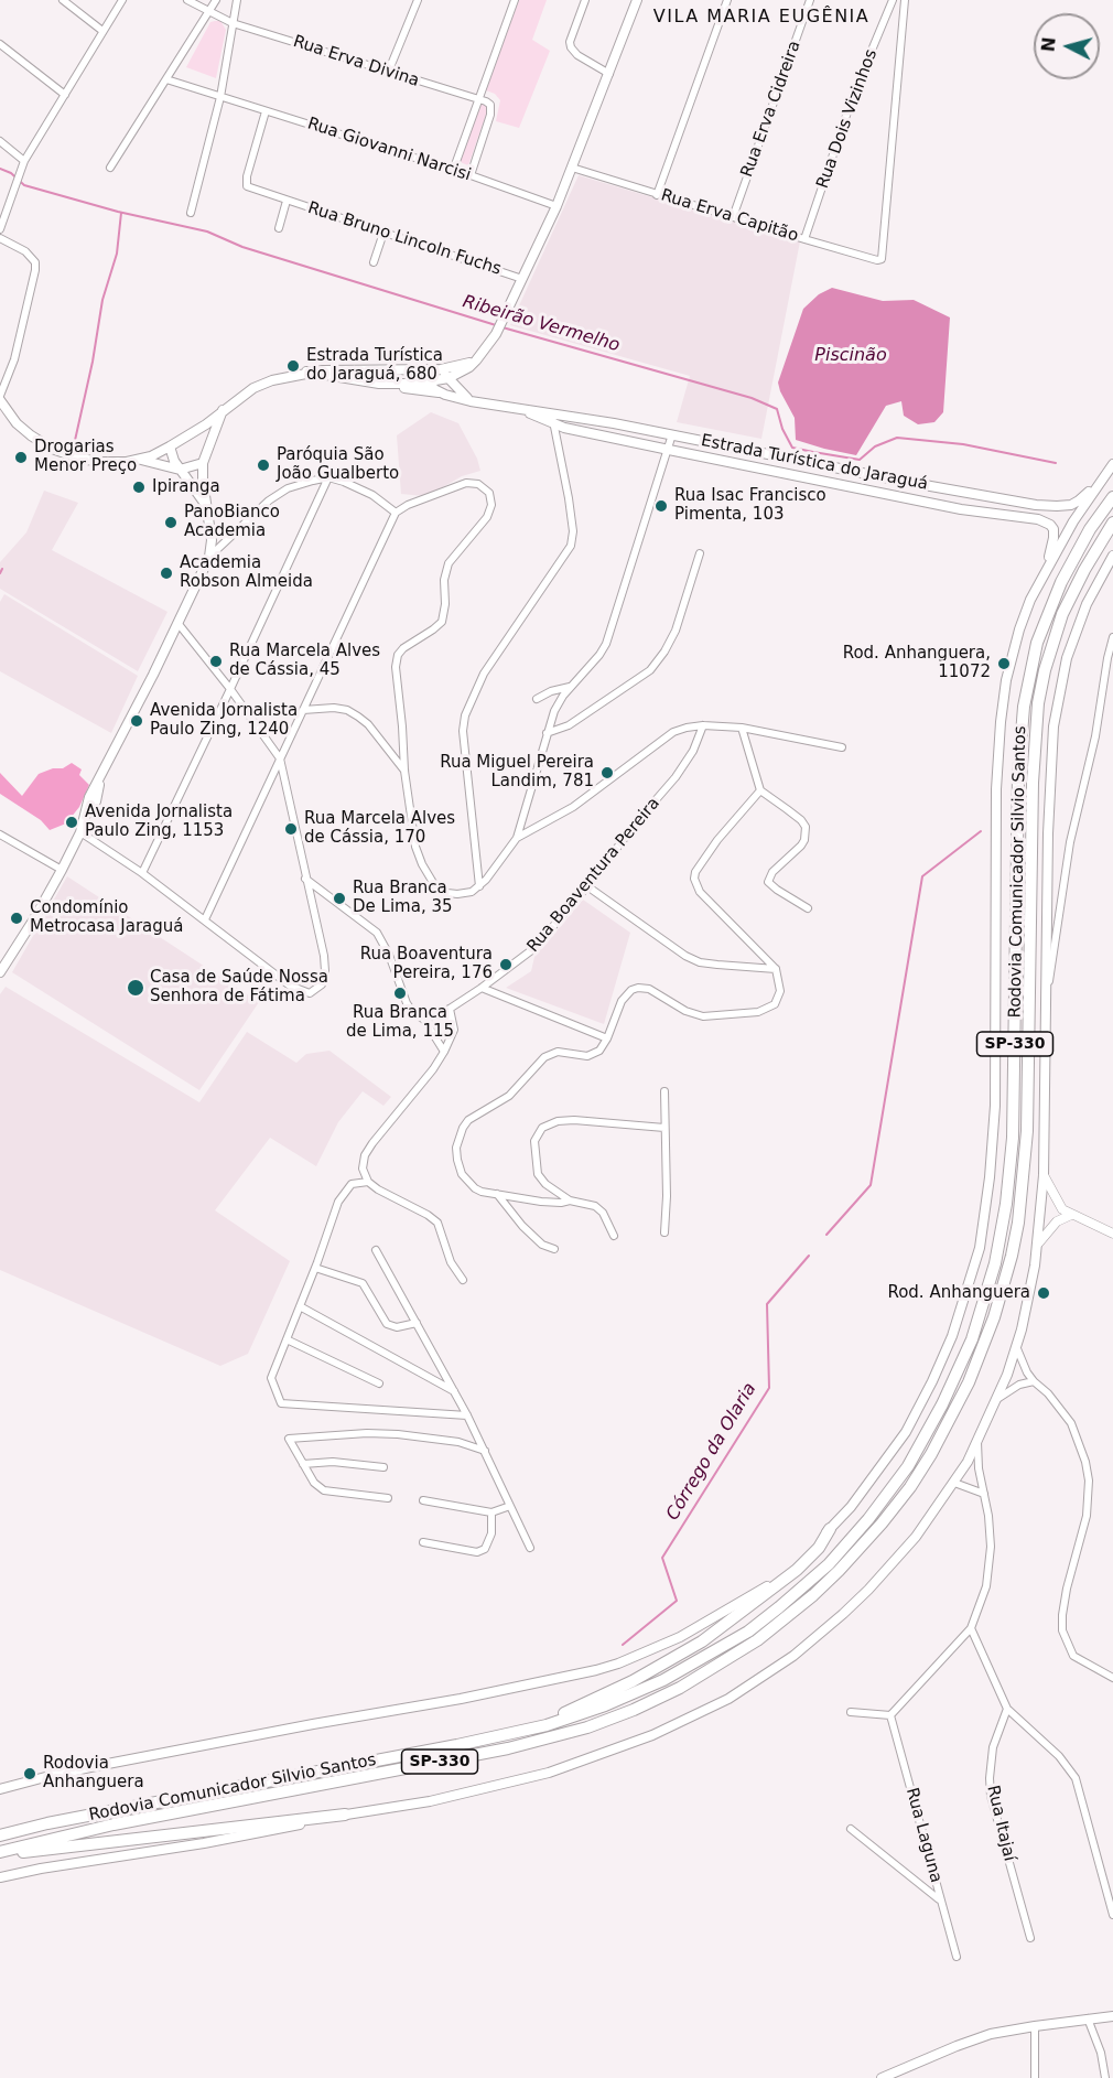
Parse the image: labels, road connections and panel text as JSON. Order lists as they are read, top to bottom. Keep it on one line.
{"streets":{"highway":["Rodovia Comunicador Silvio Santos","SP-330"],"main road":["Estrada Turística do Jaraguá"],"street":["Rua Erva Divina","Rua Erva Cidreira","Rua Dois Vizinhos","Rua Giovanni Narcisi","Rua Erva Capitão","Rua Bruno Lincoln Fuchs","Rua Boaventura Pereira","Rua Itajaí","Rua Laguna"]},"crossings":[["Rua Erva Cidreira","Rua Erva Capitão"],["Rua Dois Vizinhos","Rua Erva Capitão"],["Rua Giovanni Narcisi","Rua Bruno Lincoln Fuchs"]],"districts":["VILA MARIA EUGÊNIA"],"water":["Ribeirão Vermelho","Piscinão","Córrego da Olaria"],"places":["Estrada Turística do Jaraguá, 680","Drogarias Menor Preço","Paróquia São João Gualberto","Ipiranga","Rua Isac Francisco Pimenta, 103","PanoBianco Academia","Academia Robson Almeida","Rua Marcela Alves de Cássia, 45","Rod. Anhanguera, 11072","Avenida Jornalista Paulo Zing, 1240","Rua Miguel Pereira Landim, 781","Avenida Jornalista Paulo Zing, 1153","Rua Marcela Alves de Cássia, 170","Rua Branca De Lima, 35","Condomínio Metrocasa Jaraguá","Rua Boaventura Pereira, 176","Casa de Saúde Nossa Senhora de Fátima","Rua Branca de Lima, 115","Rod. Anhanguera","Rodovia Anhanguera"],"north":"left"}
